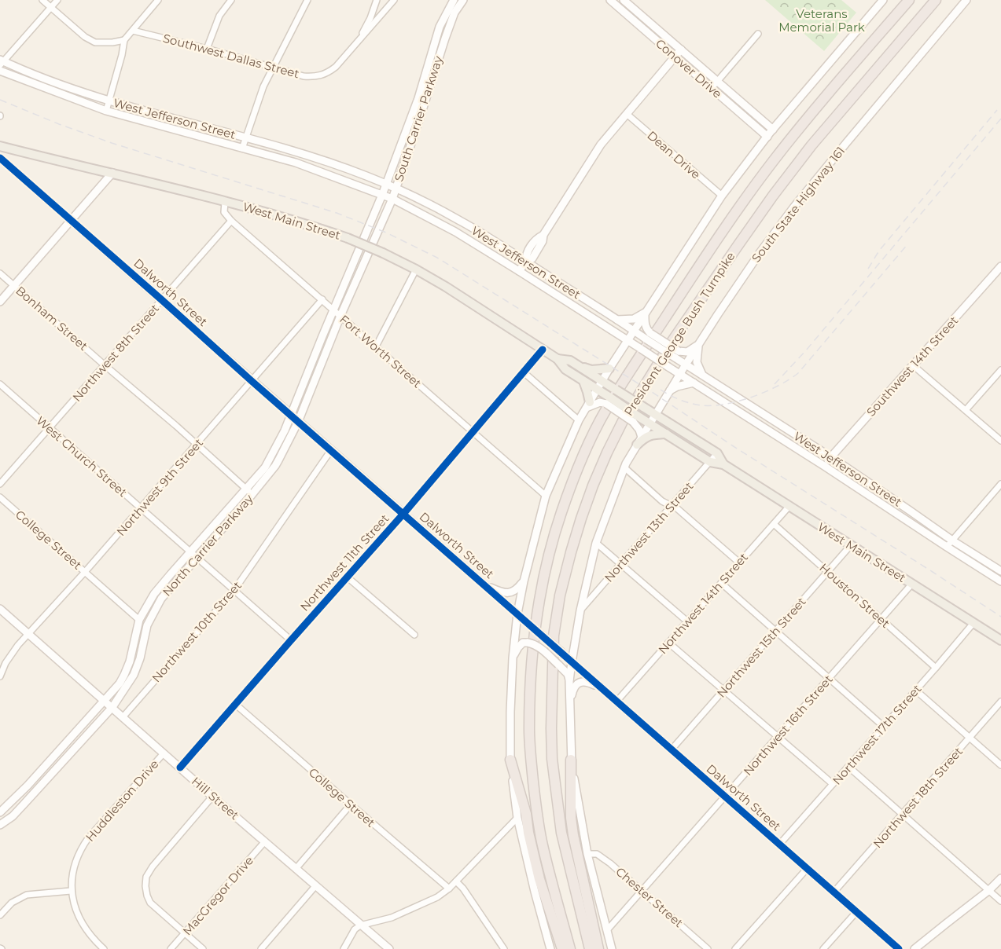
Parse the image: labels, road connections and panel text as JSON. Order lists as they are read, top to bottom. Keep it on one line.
{"streets":{"highway":["President George Bush Turnpike"],"main road":["Conover Drive","West Jefferson Street","South Carrier Parkway","South State Highway 161","West Main Street","Dalworth Street","Southwest 14th Street","North Carrier Parkway","Hill Street"],"street":["Southwest Dallas Street","Dean Drive","Bonham Street","Fort Worth Street","Northwest 8th Street","West Church Street","Northwest 9th Street","Northwest 13th Street","College Street","Northwest 11th Street","Houston Street","Northwest 14th Street","Northwest 10th Street","Northwest 15th Street","Northwest 16th Street","Northwest 17th Street","Northwest 18th Street","Huddleston Drive","MacGregor Drive","Chester Street"]},"crossings":[["West Jefferson Street","South Carrier Parkway"],["West Jefferson Street","South State Highway 161"],["West Jefferson Street","Southwest 14th Street"],["South Carrier Parkway","North Carrier Parkway"],["South State Highway 161","West Main Street"],["South State Highway 161","Dalworth Street"],["South State Highway 161","Northwest 13th Street"],["South State Highway 161","Northwest 16th Street"],["South State Highway 161","Chester Street"],["West Main Street","Northwest 13th Street"],["West Main Street","Northwest 11th Street"],["West Main Street","Northwest 14th Street"],["West Main Street","Northwest 15th Street"],["West Main Street","Northwest 16th Street"],["West Main Street","Northwest 17th Street"],["Dalworth Street","Northwest 8th Street"],["Dalworth Street","Northwest 9th Street"],["Dalworth Street","North Carrier Parkway"],["Dalworth Street","Northwest 11th Street"],["Dalworth Street","Northwest 14th Street"],["Dalworth Street","Northwest 10th Street"],["Dalworth Street","Northwest 15th Street"],["Dalworth Street","Northwest 16th Street"],["Dalworth Street","Northwest 17th Street"],["Dalworth Street","Northwest 18th Street"],["Bonham Street","Northwest 8th Street"],["Bonham Street","Northwest 9th Street"],["Bonham Street","North Carrier Parkway"],["Fort Worth Street","Northwest 8th Street"],["Fort Worth Street","Northwest 9th Street"],["Fort Worth Street","North Carrier Parkway"],["Fort Worth Street","Northwest 11th Street"],["Northwest 8th Street","West Church Street"],["West Church Street","Northwest 9th Street"],["West Church Street","North Carrier Parkway"],["West Church Street","Northwest 11th Street"],["West Church Street","Northwest 10th Street"],["Northwest 9th Street","College Street"],["Northwest 9th Street","Hill Street"],["College Street","North Carrier Parkway"],["College Street","Northwest 11th Street"],["North Carrier Parkway","Hill Street"],["Northwest 11th Street","Hill Street"],["Houston Street","Northwest 14th Street"],["Houston Street","Northwest 15th Street"],["Houston Street","Northwest 16th Street"],["Houston Street","Northwest 17th Street"],["Northwest 10th Street","Hill Street"],["Northwest 16th Street","Chester Street"],["Hill Street","Huddleston Drive"],["Hill Street","MacGregor Drive"]],"parks":["Veterans Memorial Park"]}
